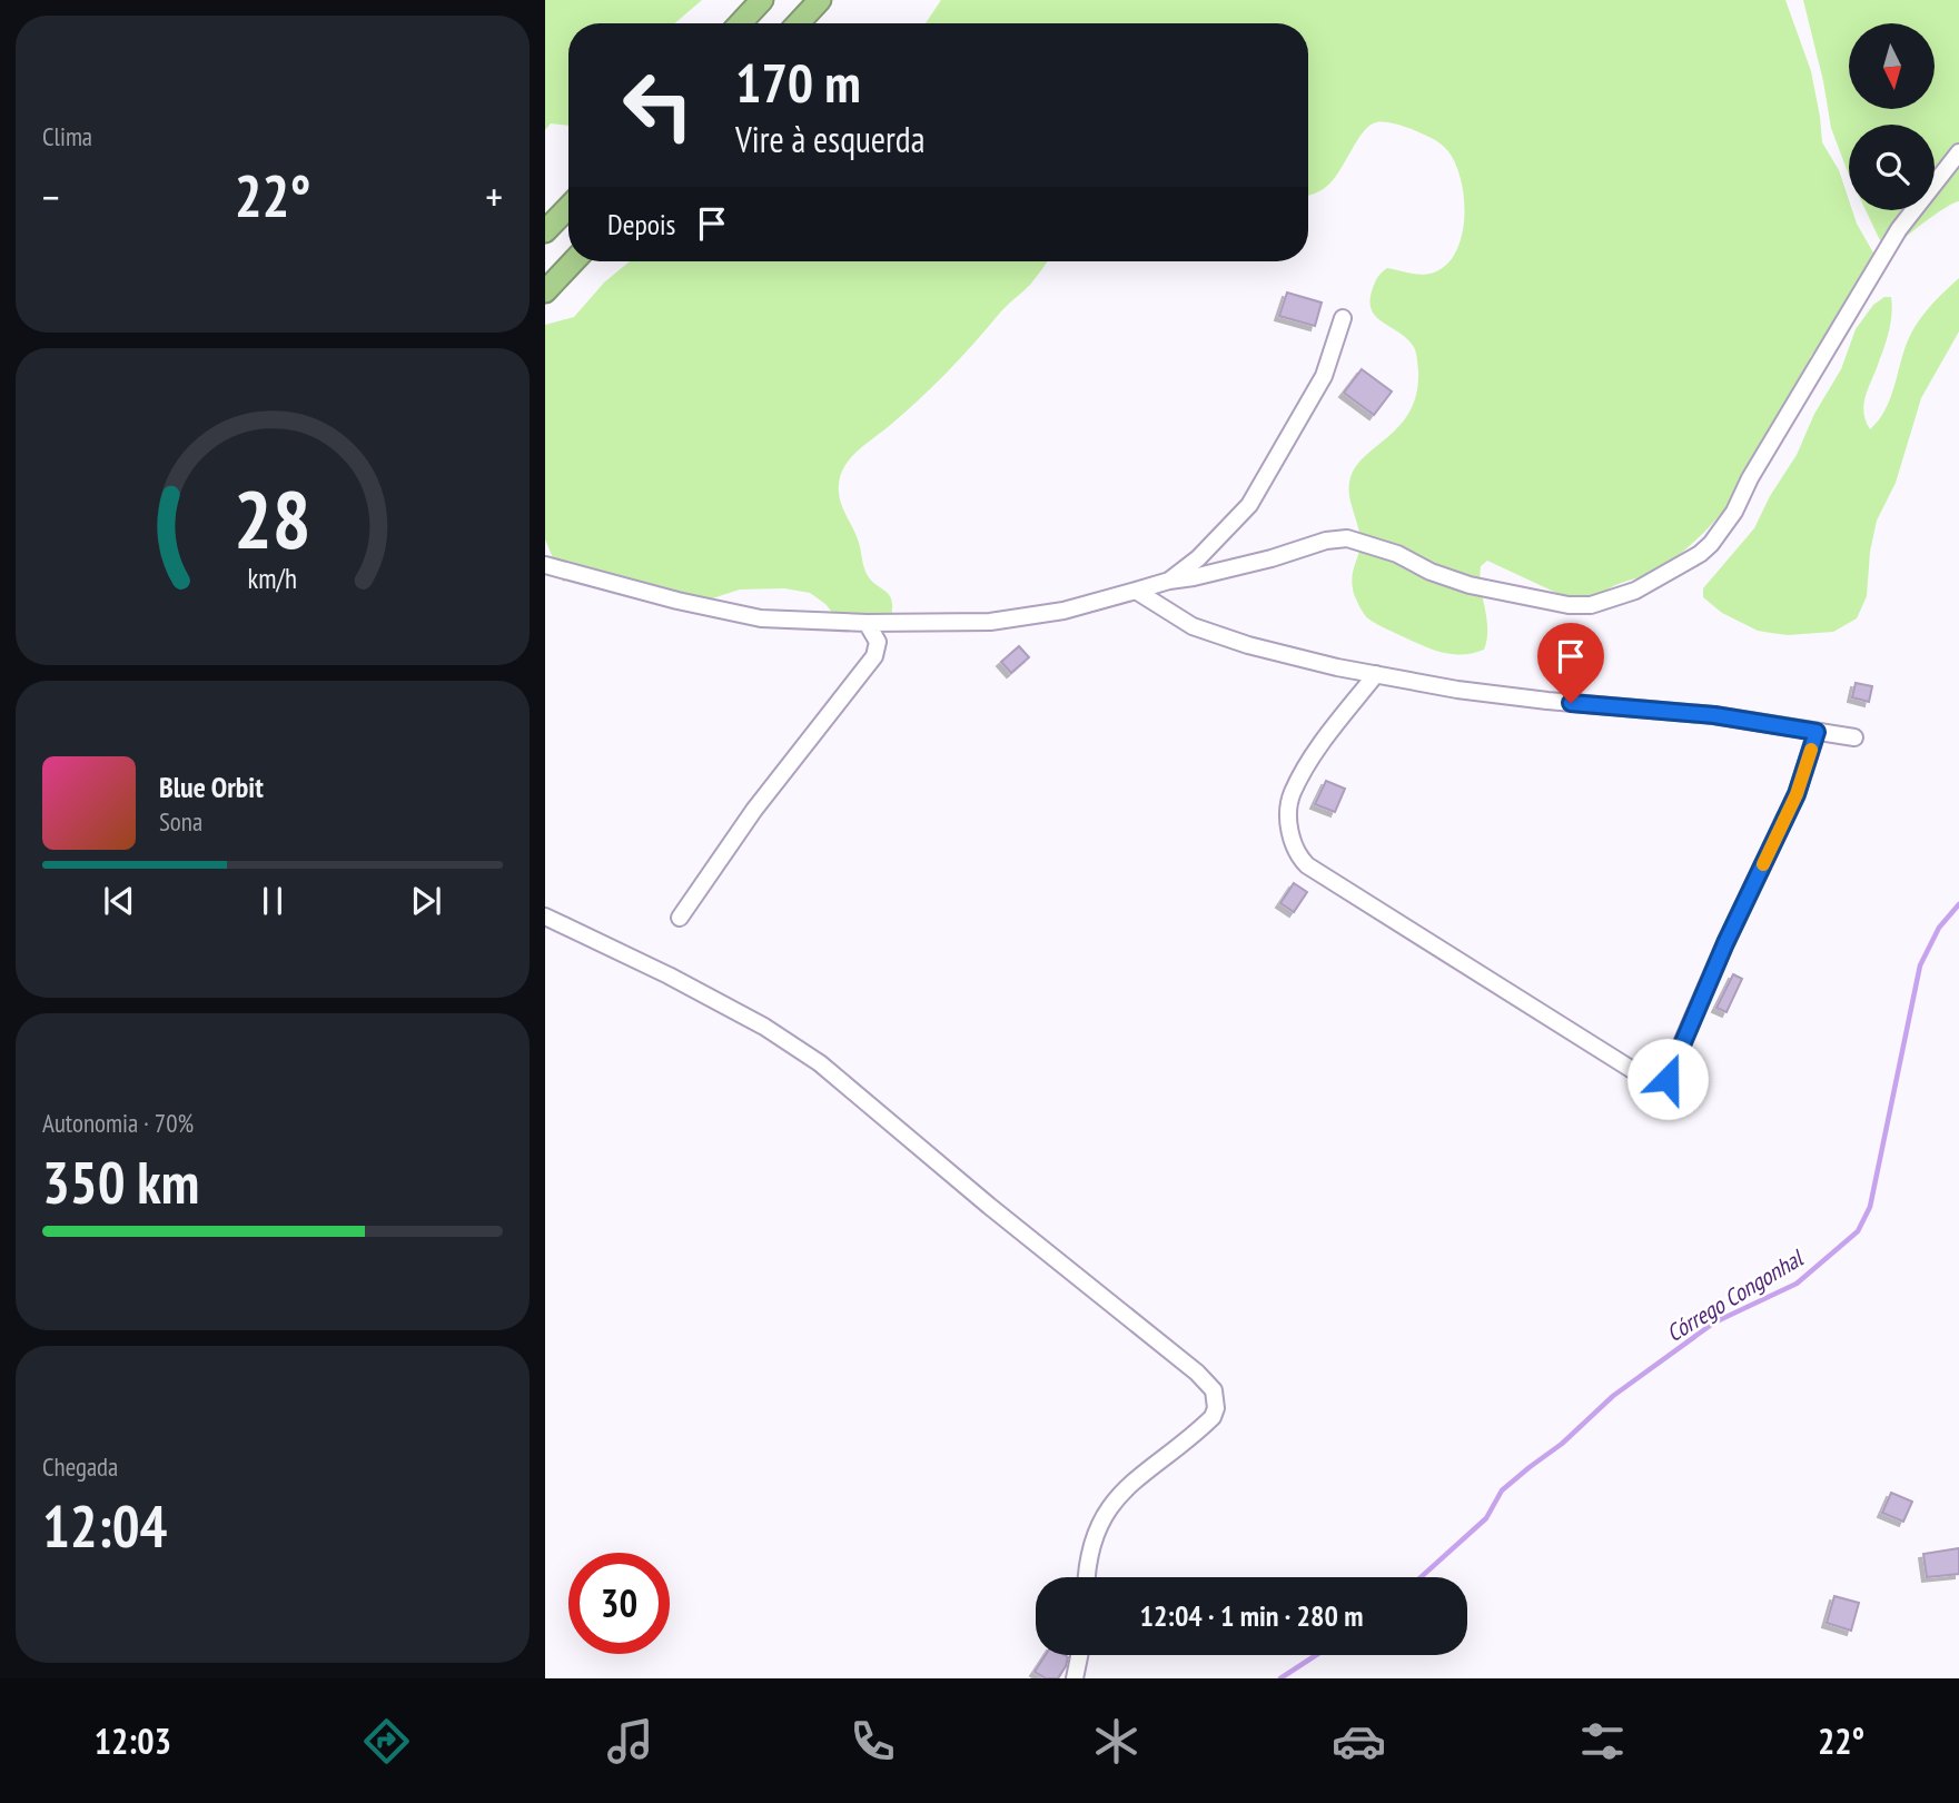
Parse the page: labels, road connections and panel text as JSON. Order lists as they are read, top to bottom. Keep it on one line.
{"water":["Córrego Congonhal"],"north":"bottom","page":{"tile":["Clima",["Autonomia · 70%","350 km"],["Chegada","12:04"]],"turn":["170 m","Vire à esquerda"],"heat":["−","22°","+"],"then":"Depois","song":["Blue Orbit","Sona"],"limit":"30","trip":"12:04 · 1 min · 280 m","tabs":["12:03","22°"],"gauge":["28","km/h"]}}
